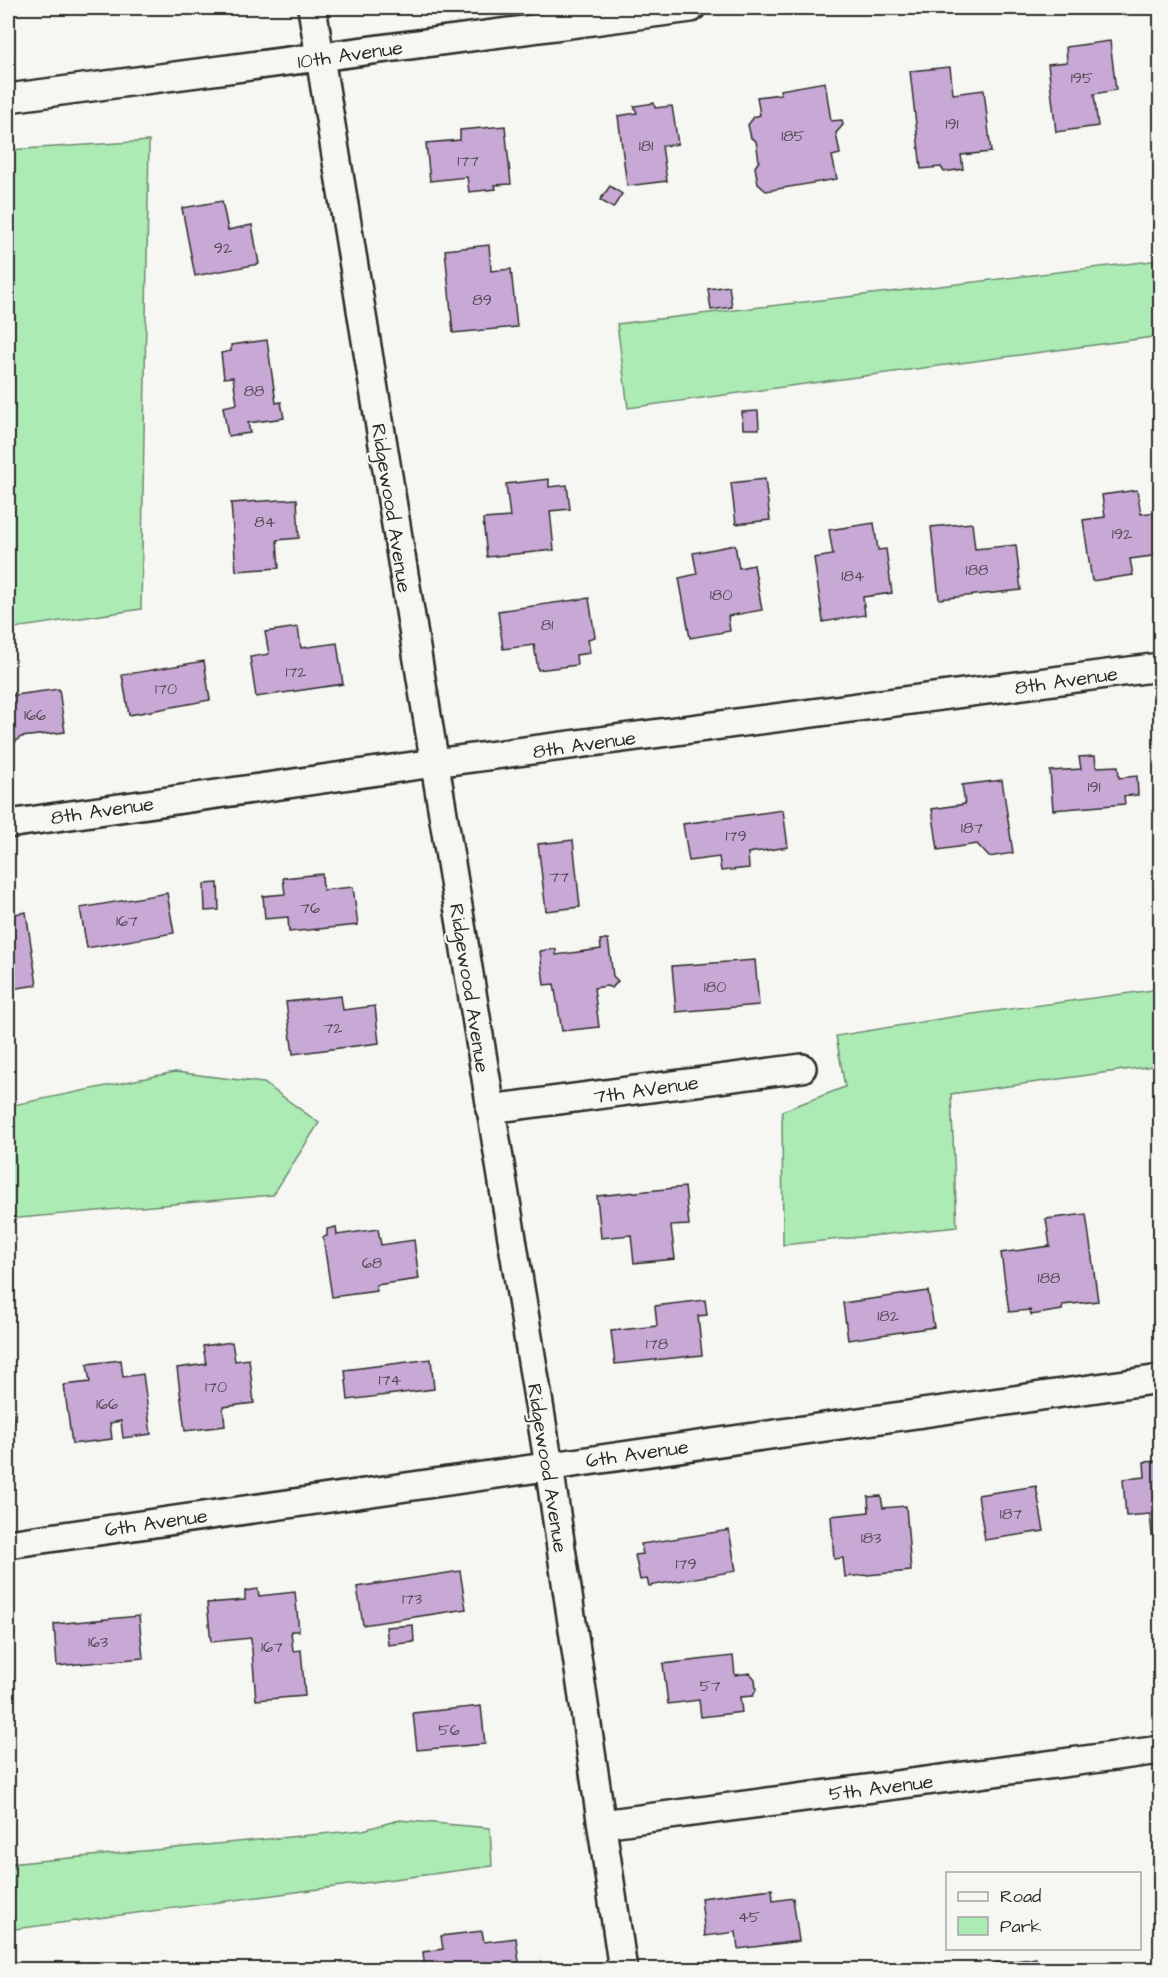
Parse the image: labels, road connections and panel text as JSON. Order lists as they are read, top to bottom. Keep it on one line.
{"streets":{"street":["10th Avenue","Ridgewood Avenue","8th Avenue","7th AVenue","6th Avenue","5th Avenue"]},"crossings":[["10th Avenue","Ridgewood Avenue"],["Ridgewood Avenue","8th Avenue"],["Ridgewood Avenue","7th AVenue"],["Ridgewood Avenue","6th Avenue"],["Ridgewood Avenue","5th Avenue"]],"house_numbers":["195","191","185","181","177","92","89","88","84","192","188","184","180","81","172","170","166","191","187","179","77","76","167","180","72","68","188","182","178","174","170","166","187","183","179","173","163","167","57","56","45"],"legend":["Road","Park"]}
